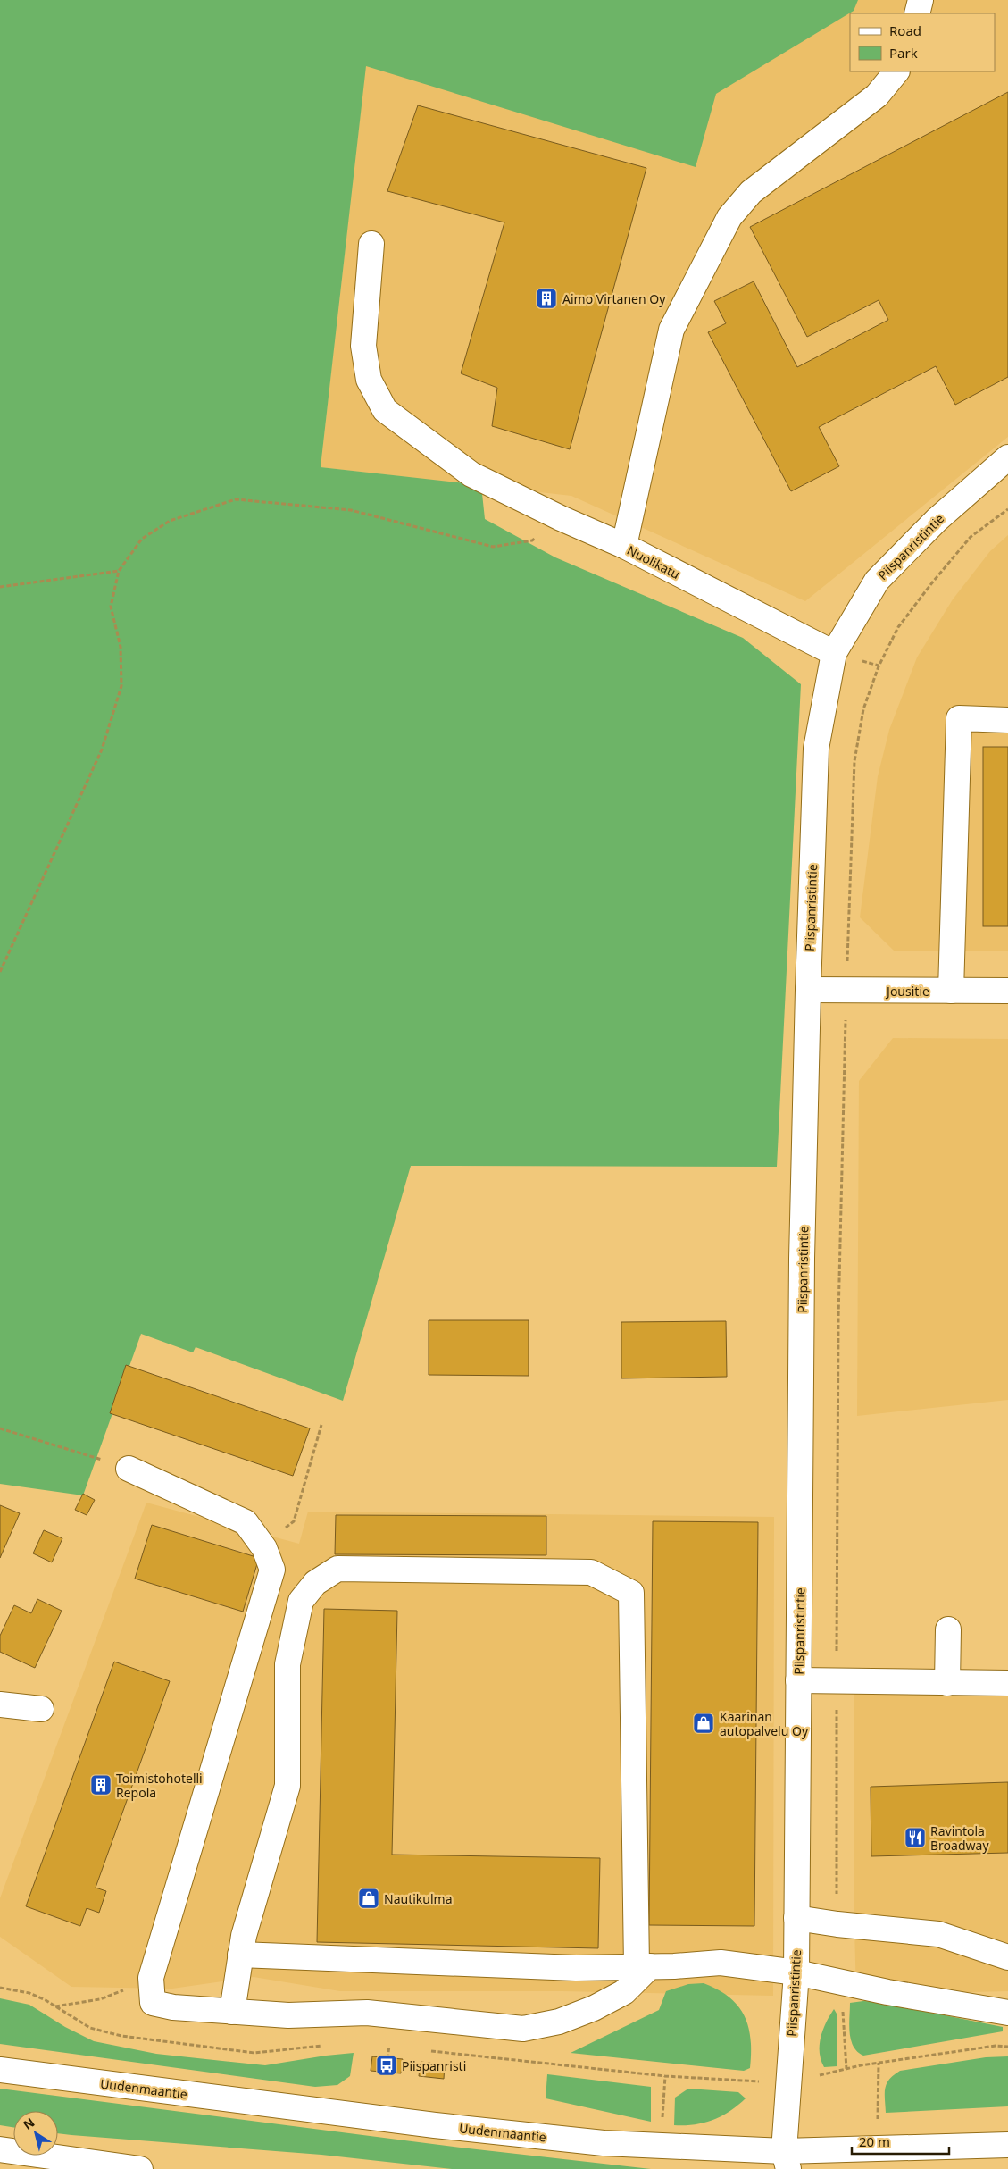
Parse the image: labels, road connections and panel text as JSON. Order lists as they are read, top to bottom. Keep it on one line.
{"streets":{"street":["Piispanristintie","Nuolikatu","Jousitie","Uudenmaantie"]},"crossings":[["Piispanristintie","Nuolikatu"],["Piispanristintie","Jousitie"],["Piispanristintie","Uudenmaantie"]],"places":{"building":["Aimo Virtanen Oy","Toimistohotelli Repola"],"shop":["Kaarinan autopalvelu Oy","Nautikulma"],"restaurant":["Ravintola Broadway"],"bus stop":["Piispanristi"]},"legend":["Road","Park"],"scale_bar":"20 m","north":"top left"}
